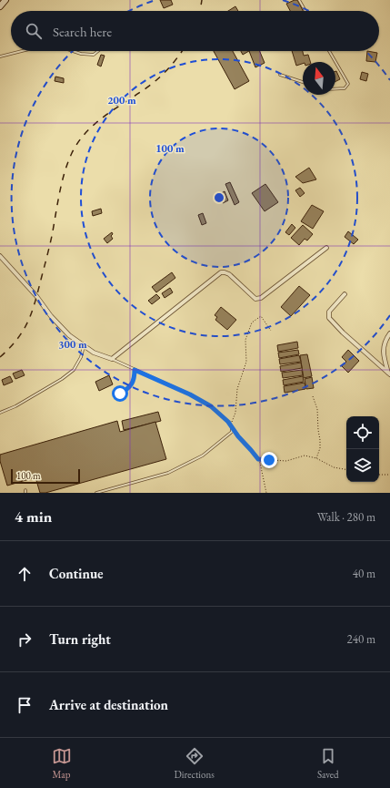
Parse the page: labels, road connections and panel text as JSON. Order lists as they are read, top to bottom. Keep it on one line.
{"scale_bar":"100 m","north":"top","page":{"search":"Search here","scale":"100 m","heading":["4 min","Walk · 280 m"],"list":[["Continue","40 m"],["Turn right","240 m"],"Arrive at destination"],"nav":["Map","Directions","Saved"]},"rings":["200 m","100 m","300 m"]}
